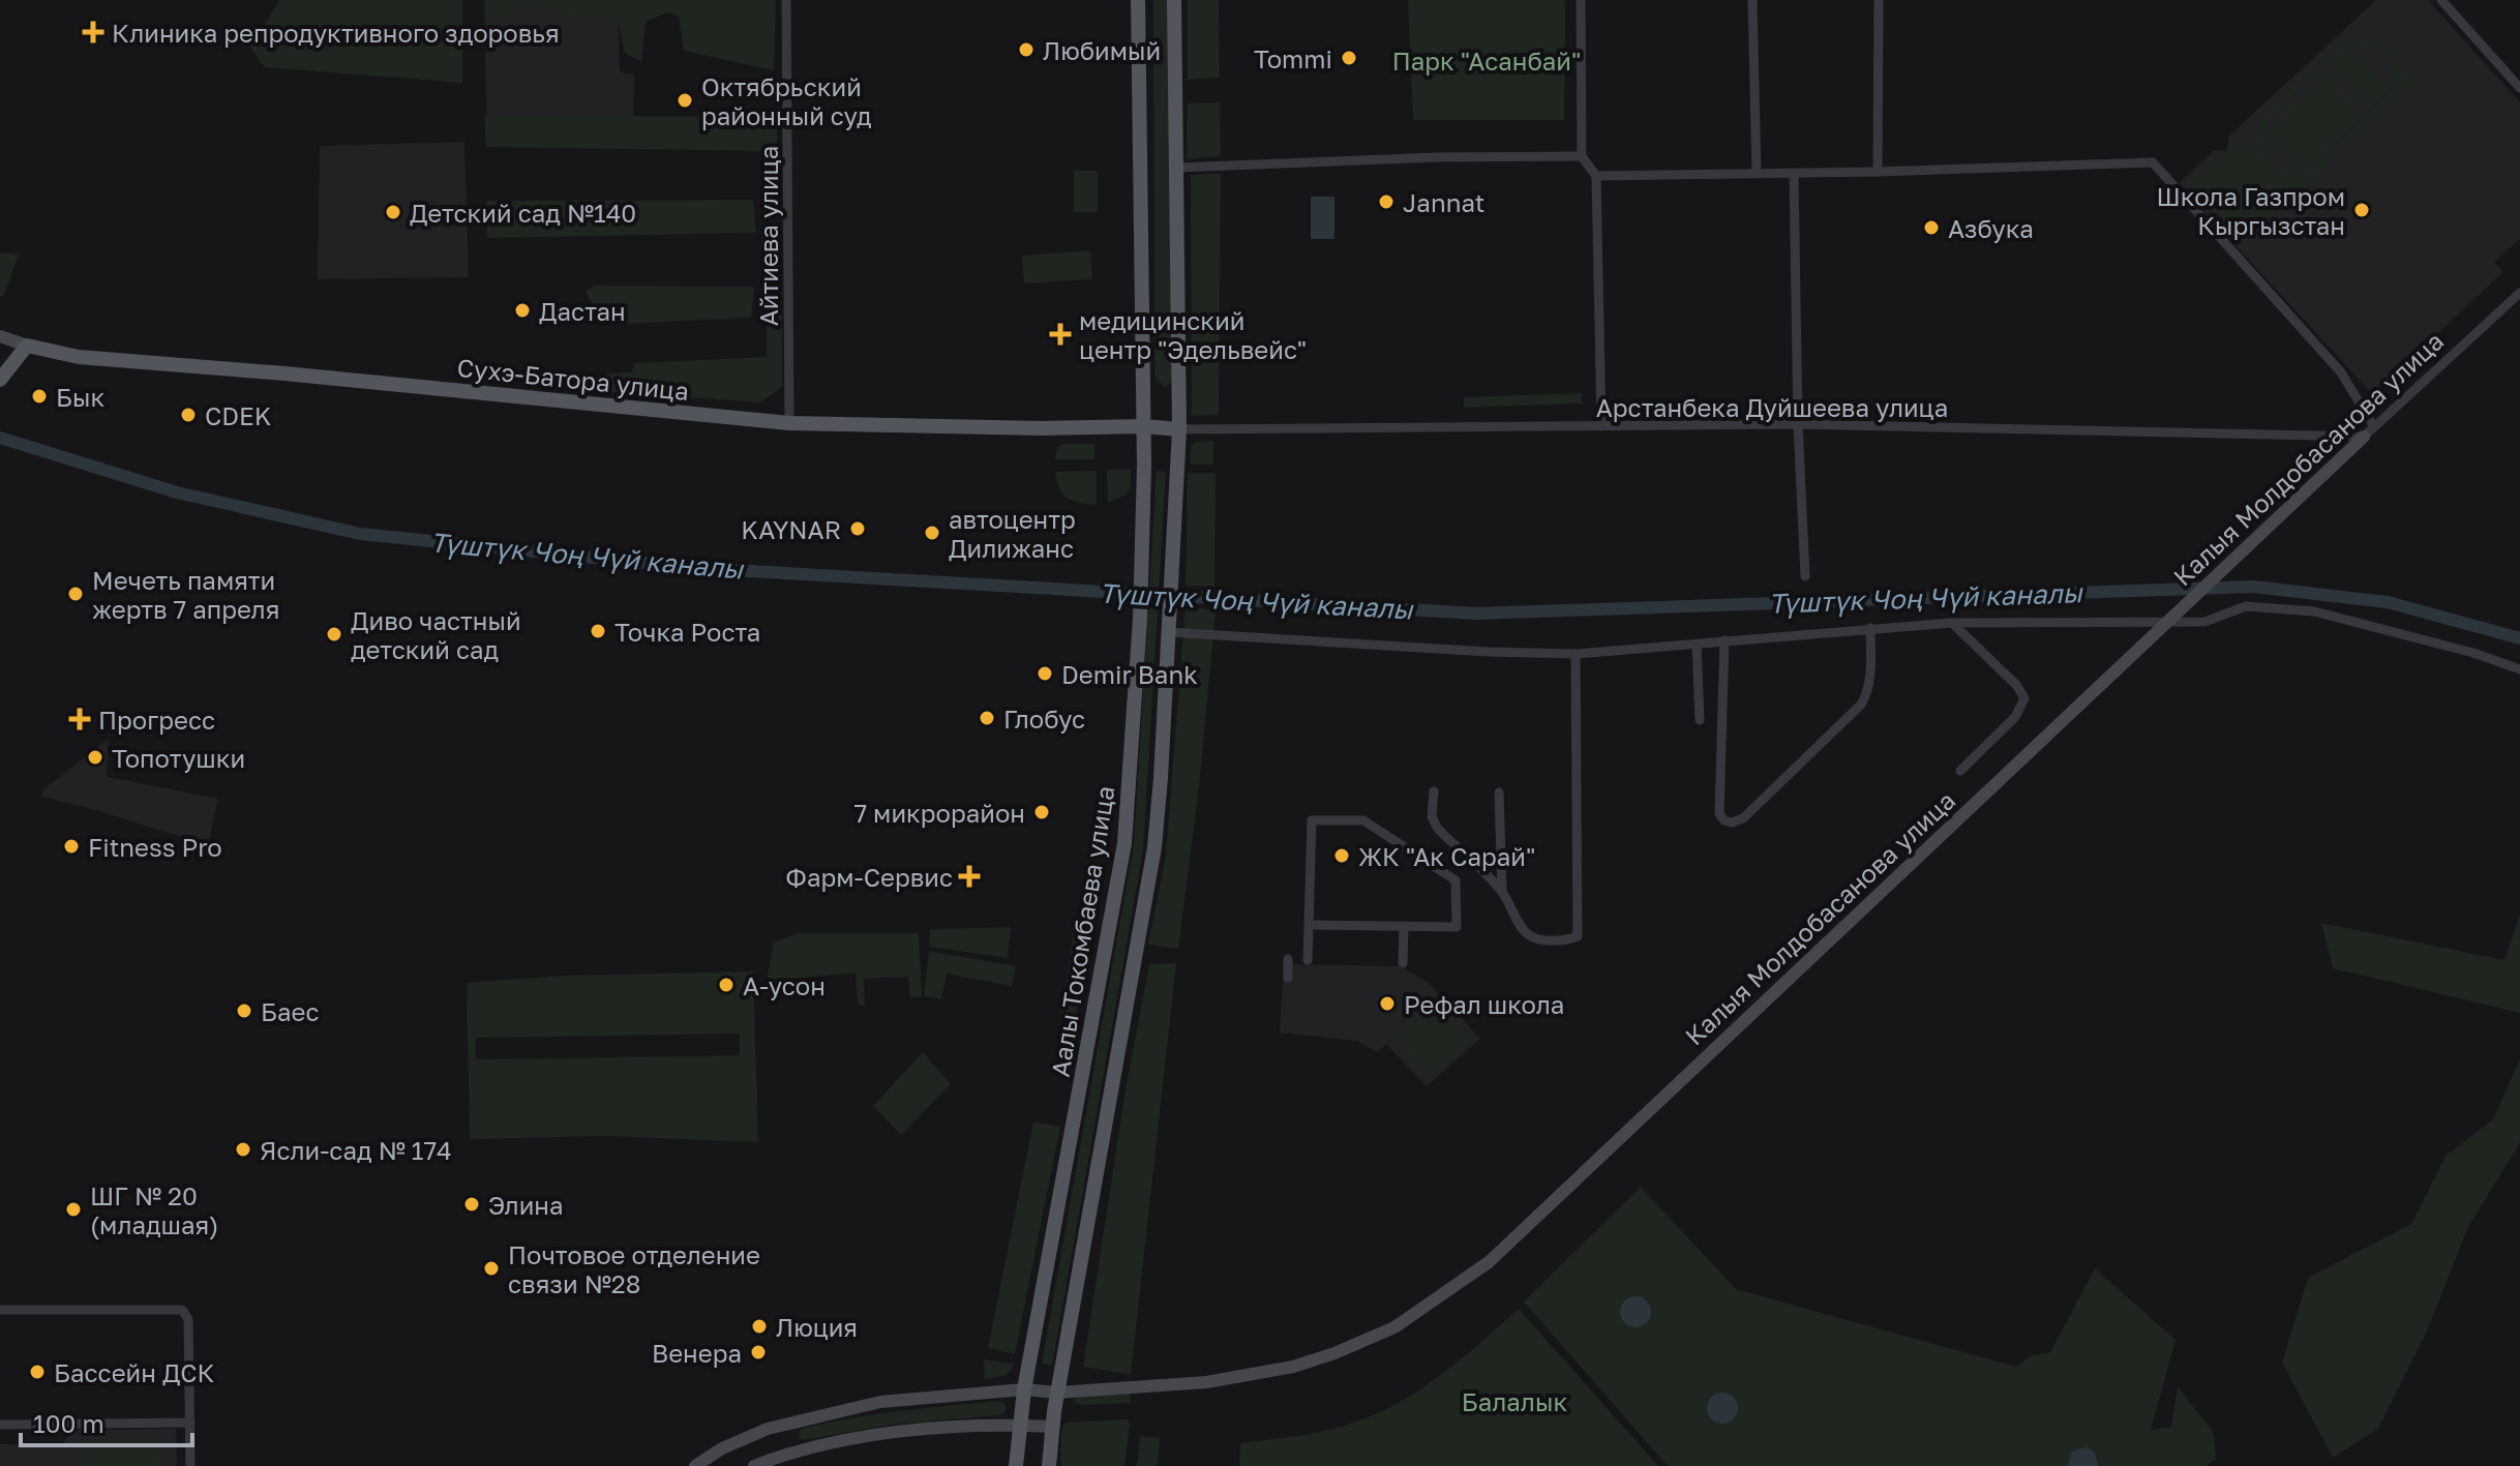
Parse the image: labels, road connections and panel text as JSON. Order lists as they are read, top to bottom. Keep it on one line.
{"streets":{"main road":["Сухэ-Батора улица","Аалы Токомбаева улица"],"street":["Айтиева улица","Арстанбека Дуйшеева улица","Калыя Молдобасанова улица"]},"crossings":[["Айтиева улица","Сухэ-Батора улица"],["Сухэ-Батора улица","Арстанбека Дуйшеева улица"],["Сухэ-Батора улица","Аалы Токомбаева улица"],["Арстанбека Дуйшеева улица","Калыя Молдобасанова улица"],["Калыя Молдобасанова улица","Аалы Токомбаева улица"]],"water":["Түштүк Чоң Чүй каналы"],"parks":["Парк \"Асанбай\"","Балалык"],"places":{"health":["Клиника репродуктивного здоровья","медицинский центр \"Эдельвейс\"","Прогресс","Фарм-Сервис"],"other":["Любимый","Tommi","Октябрьский районный суд","Jannat","Школа Газпром Кыргызстан","Детский сад №140","Азбука","Дастан","Бык","CDEK","KAYNAR","автоцентр Дилижанс","Мечеть памяти жертв 7 апреля","Точка Роста","Диво частный детский сад","Demir Bank","Глобус","Топотушки","7 микрорайон","Fitness Pro","ЖК \"Ак Сарай\"","А-усон","Рефал школа","Баес","Ясли-сад № 174","Элина","ШГ № 20 (младшая)","Почтовое отделение связи №28","Люция","Венера","Бассейн ДСК"]},"scale_bar":"100 m"}
